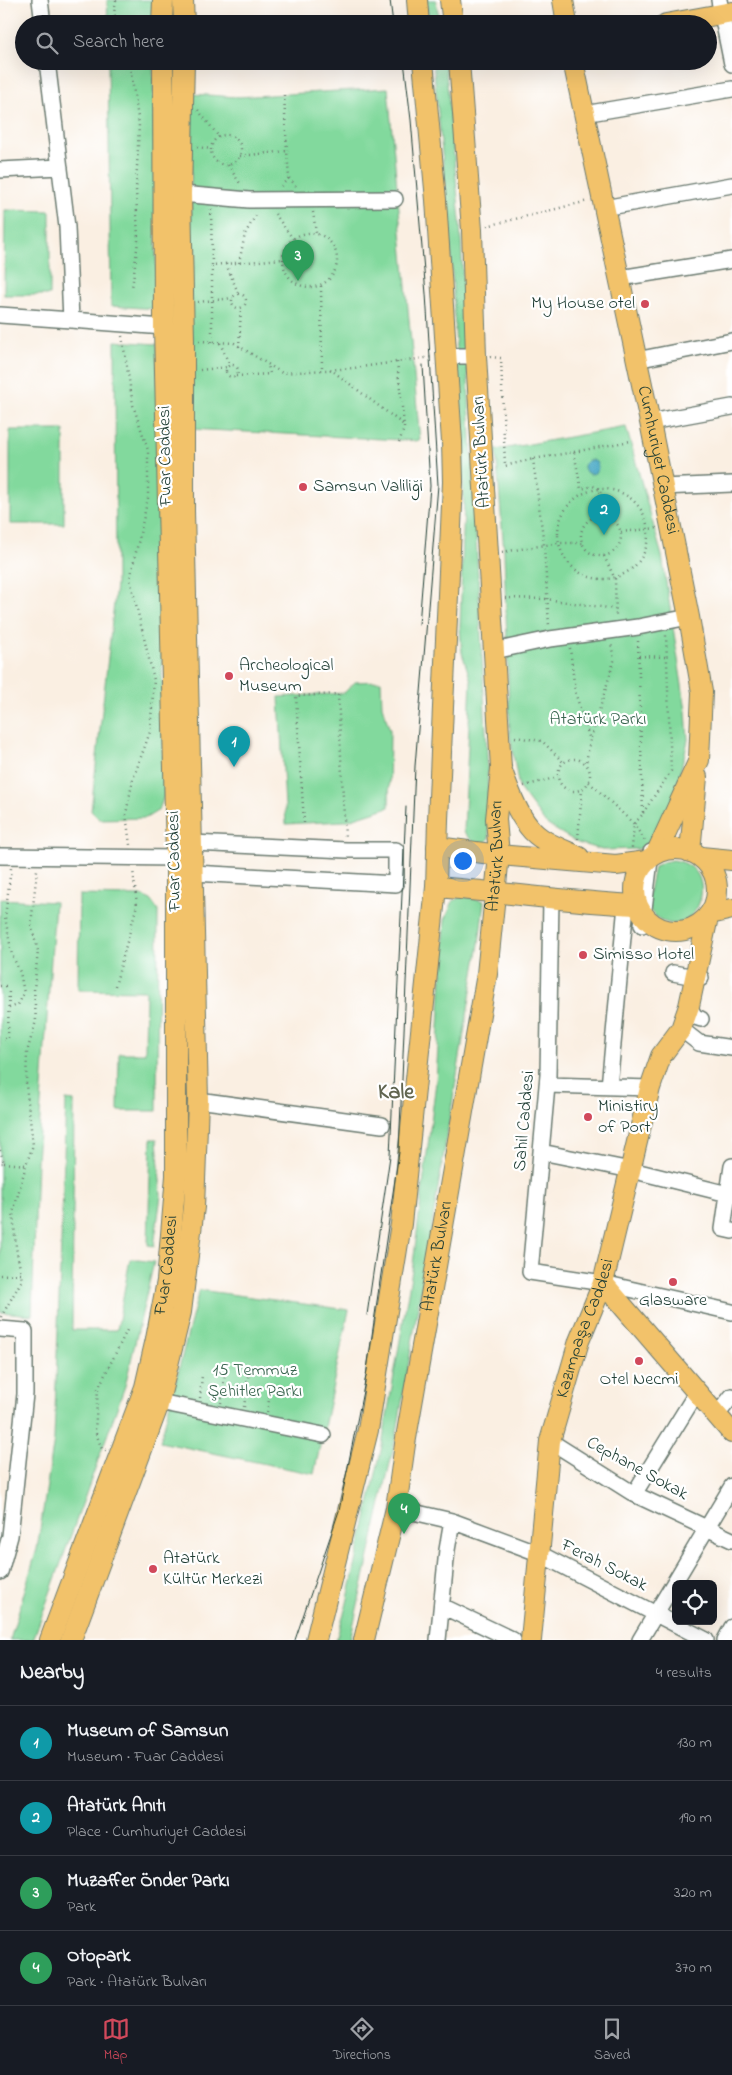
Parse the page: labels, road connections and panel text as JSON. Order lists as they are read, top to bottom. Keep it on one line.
{"streets":{"main road":["Atatürk Bulvarı","Fuar Caddesi","Cumhuriyet Caddesi","Kazımpaşa Caddesi"],"street":["Sahil Caddesi","Cephane Sokak","Ferah Sokak"]},"crossings":[["Atatürk Bulvarı","Ferah Sokak"],["Cumhuriyet Caddesi","Kazımpaşa Caddesi"],["Sahil Caddesi","Kazımpaşa Caddesi"],["Kazımpaşa Caddesi","Cephane Sokak"],["Kazımpaşa Caddesi","Ferah Sokak"]],"districts":["Kale"],"parks":["Atatürk Parkı","15 Temmuz Şehitler Parkı"],"places":["My House otel","Samsun Valiliği","Archeological Museum","Simisso Hotel","Ministiry of Port","Glasware","Otel Necmi","Atatürk Kültür Merkezi"],"page":{"search":"Search here","pins":["3","2","1","4"],"heading":["Nearby","4 results"],"list":[{"mark":"1","name":"Museum of Samsun","note":"Museum · Fuar Caddesi","value":"130 m"},{"mark":"2","name":"Atatürk Anıtı","note":"Place · Cumhuriyet Caddesi","value":"190 m"},{"mark":"3","name":"Muzaffer Önder Parkı","note":"Park","value":"320 m"},{"mark":"4","name":"Otopark","note":"Park · Atatürk Bulvarı","value":"370 m"}],"nav":["Map","Directions","Saved"]}}
